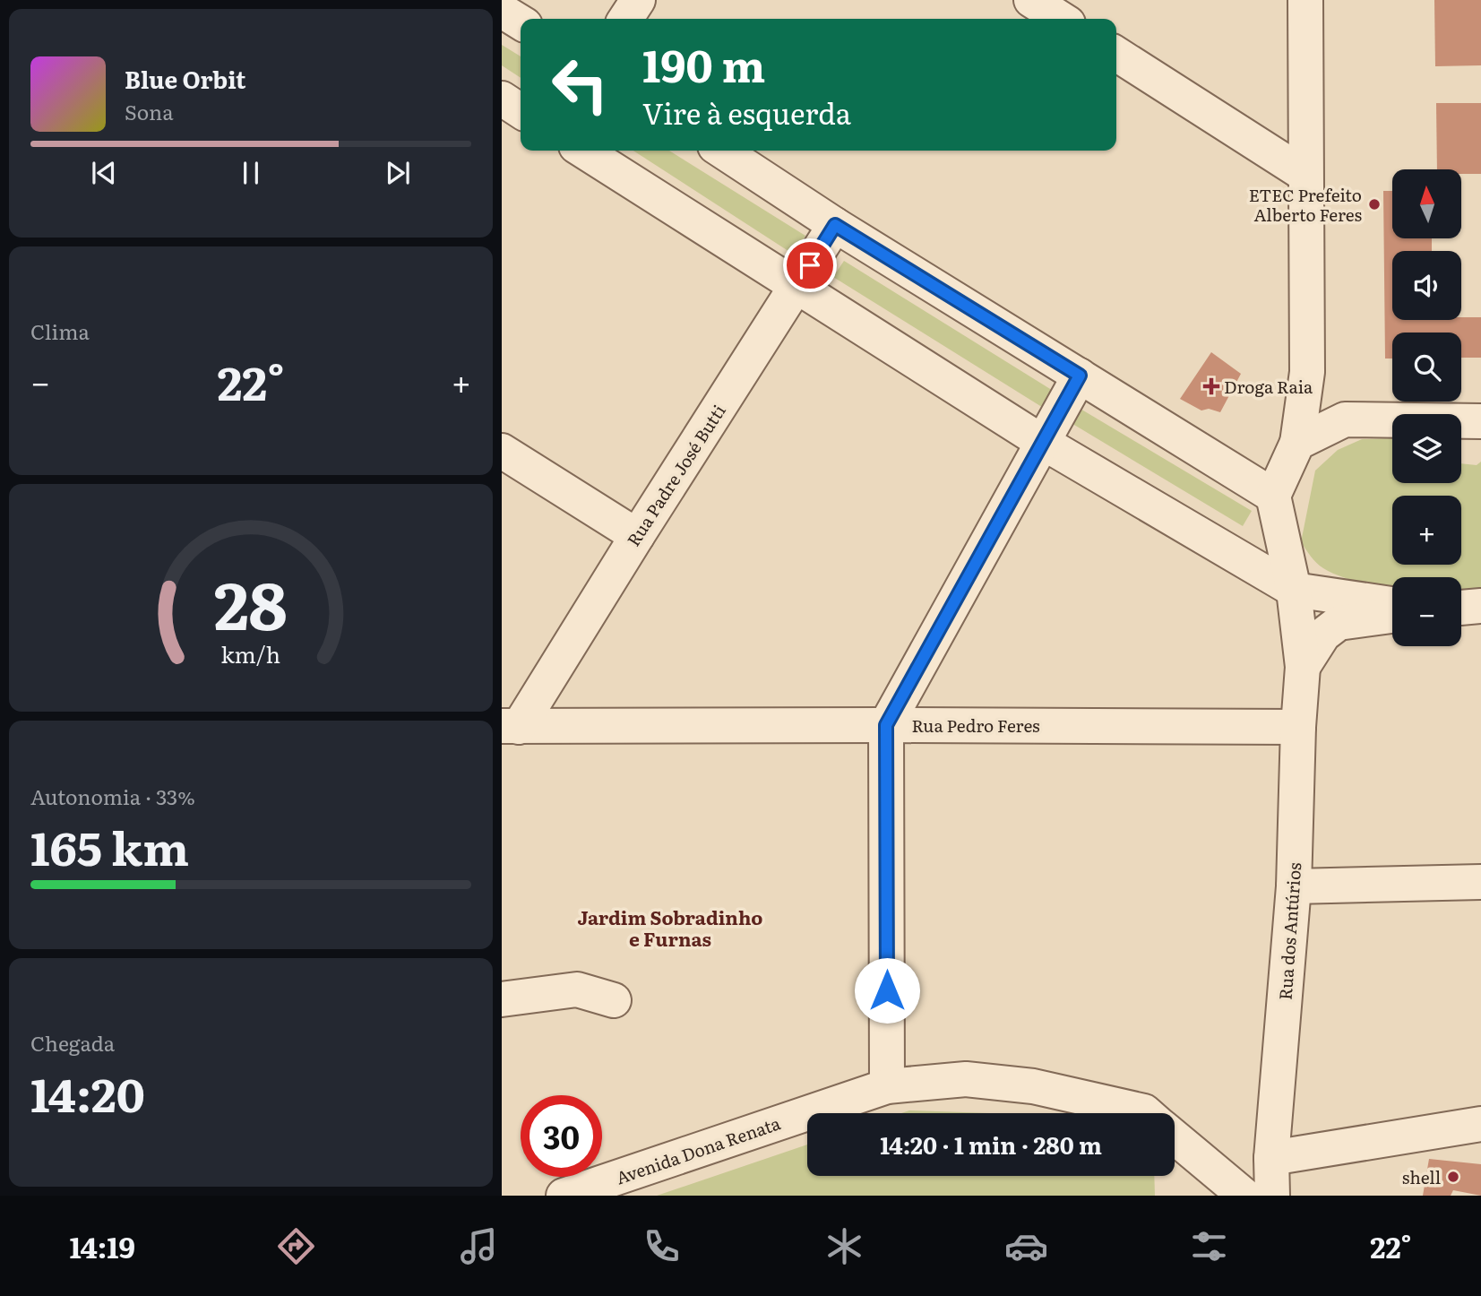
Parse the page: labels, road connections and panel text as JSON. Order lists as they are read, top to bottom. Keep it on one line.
{"streets":{"street":["Rua Padre José Butti","Rua Pedro Feres","Rua dos Antúrios","Avenida Dona Renata"]},"crossings":[["Rua Padre José Butti","Rua Pedro Feres"],["Rua Pedro Feres","Rua dos Antúrios"]],"districts":["Jardim Sobradinho e Furnas"],"places":{"other":["ETEC Prefeito Alberto Feres","shell"],"health":["Droga Raia"]},"north":"top","page":{"turn":["190 m","Vire à esquerda"],"song":["Blue Orbit","Sona"],"map_buttons":["+","−"],"tile":["Clima",["Autonomia · 33%","165 km"],["Chegada","14:20"]],"heat":["−","22°","+"],"limit":"30","trip":"14:20 · 1 min · 280 m","tabs":["14:19","22°"],"gauge":["28","km/h"]}}
